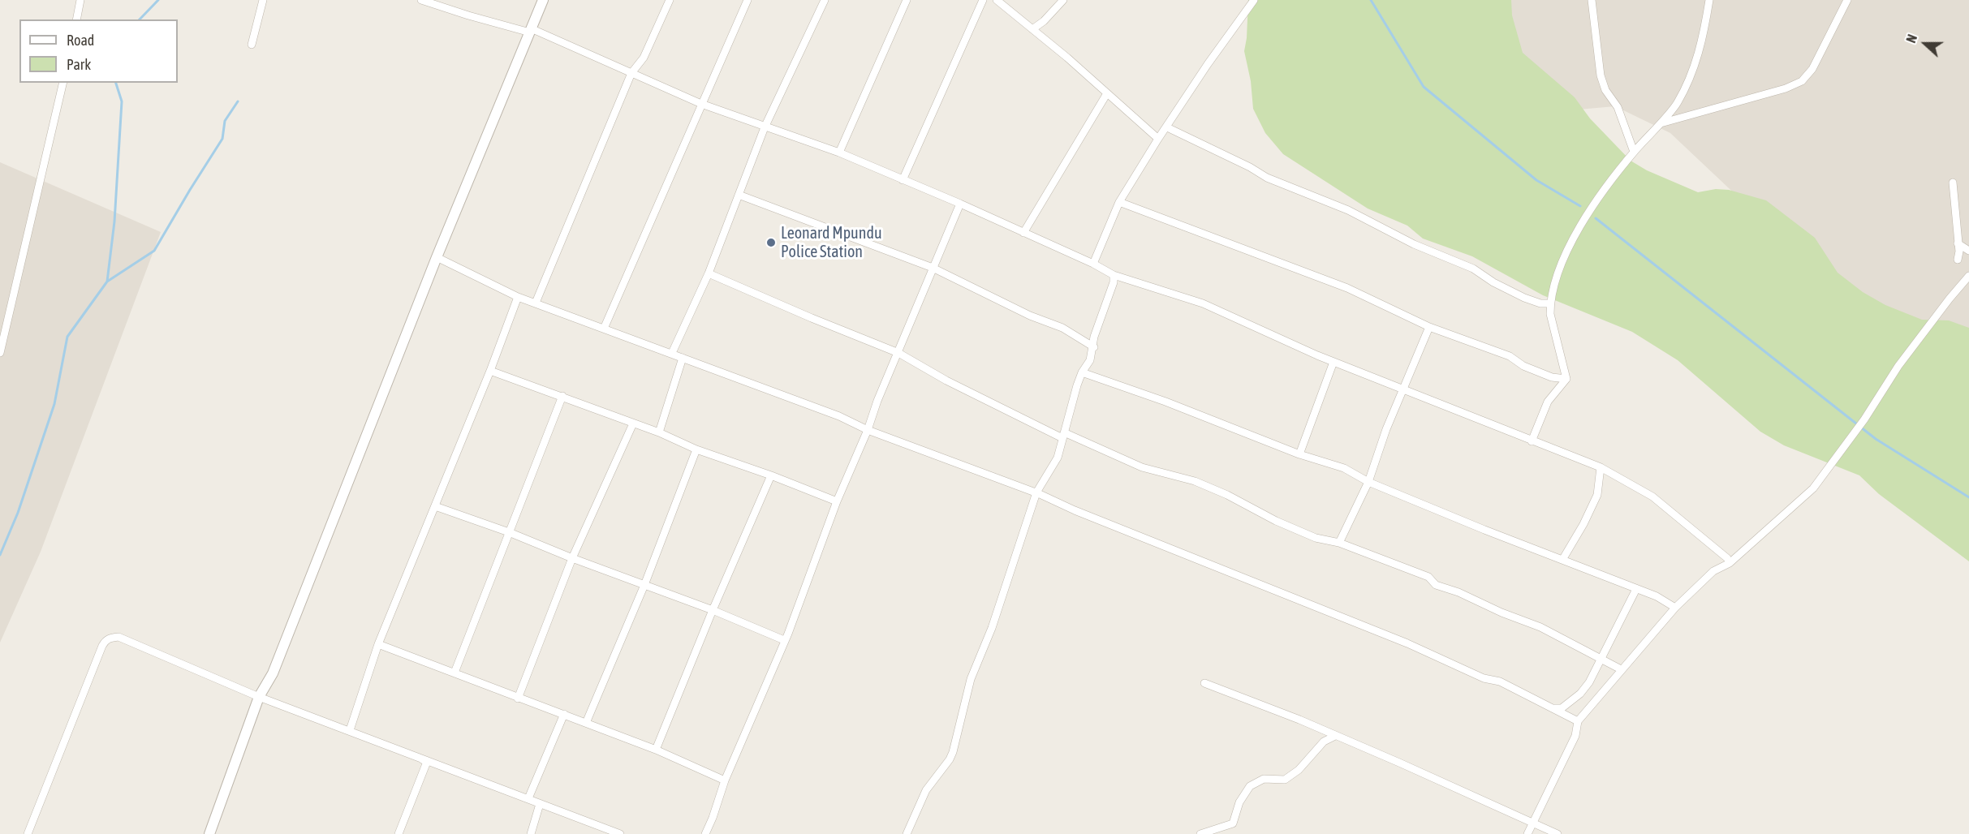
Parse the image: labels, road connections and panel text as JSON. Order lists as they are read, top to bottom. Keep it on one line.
{"places":["Leonard Mpundu Police Station"],"legend":["Road","Park"],"north":"left"}
